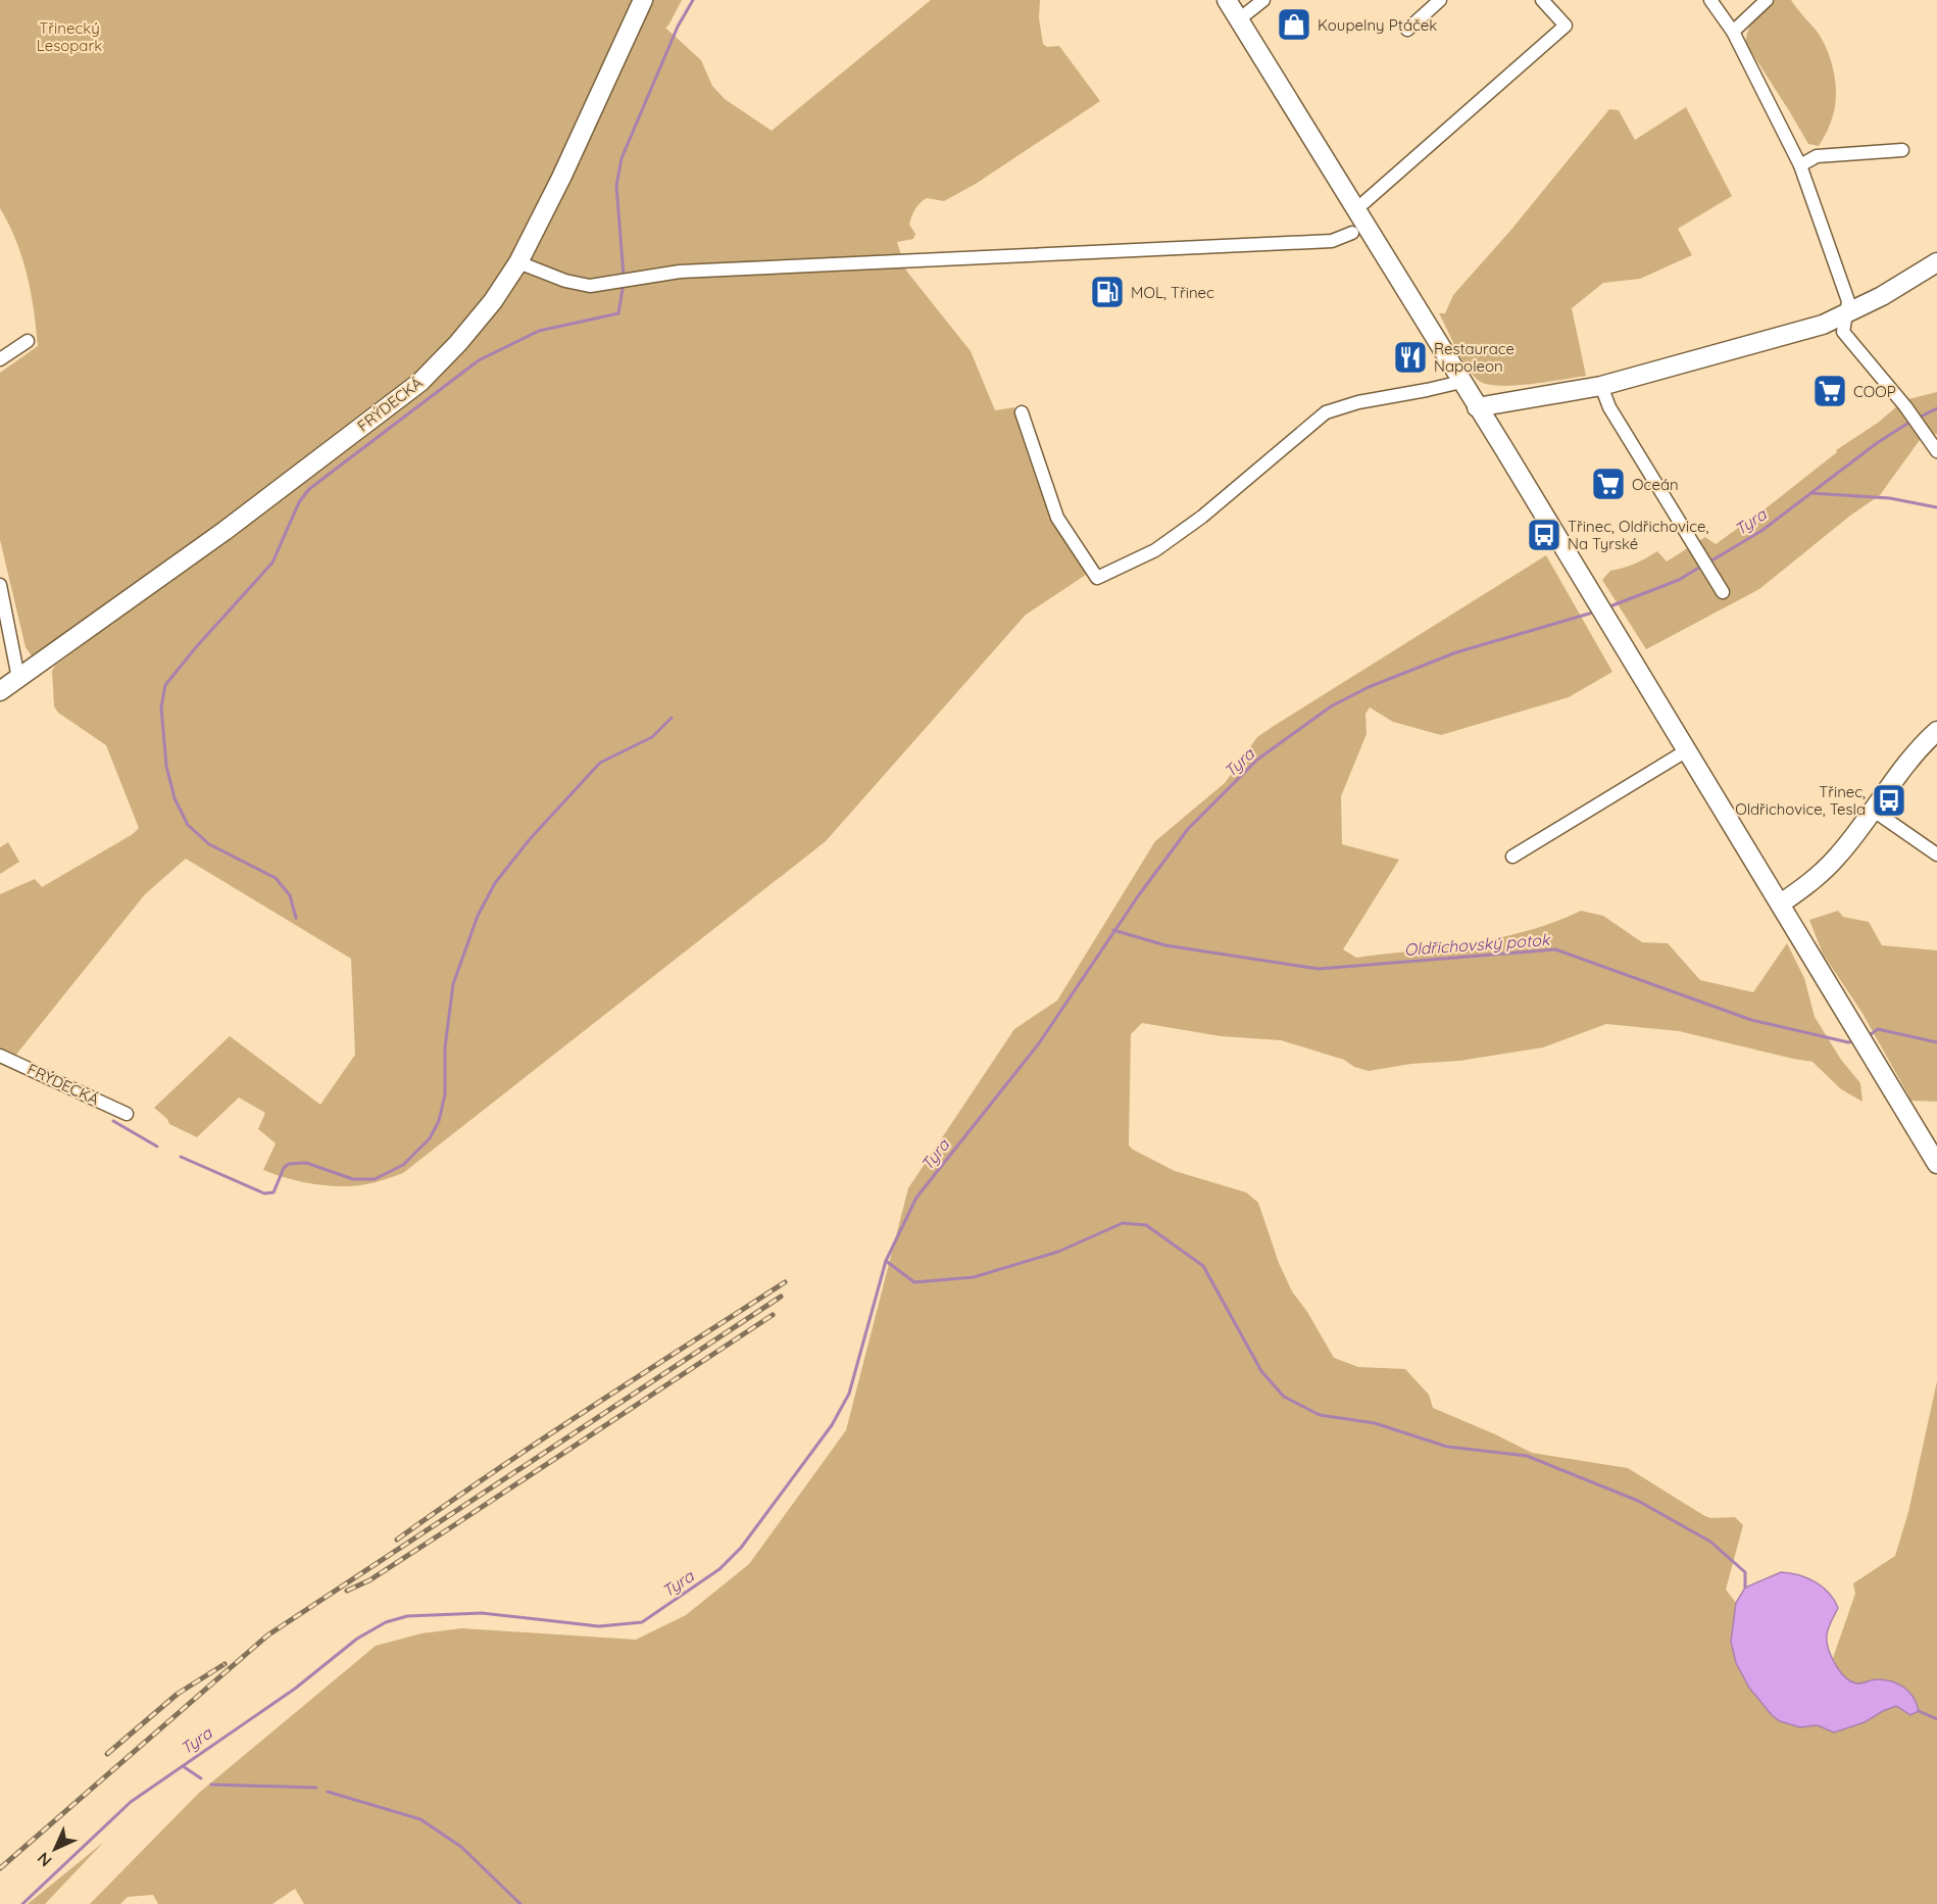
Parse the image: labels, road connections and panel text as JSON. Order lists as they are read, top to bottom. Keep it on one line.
{"streets":{"main road":["FRÝDECKÁ"]},"water":["Tyra","Oldřichovský potok"],"parks":["Třinecký Lesopark"],"places":{"shop":["Koupelny Ptáček"],"fuel station":["MOL, Třinec"],"restaurant":["Restaurace Napoleon"],"supermarket":["COOP","Oceán"],"bus stop":["Třinec, Oldřichovice, Na Tyrské","Třinec, Oldřichovice, Tesla"]},"north":"bottom left"}
